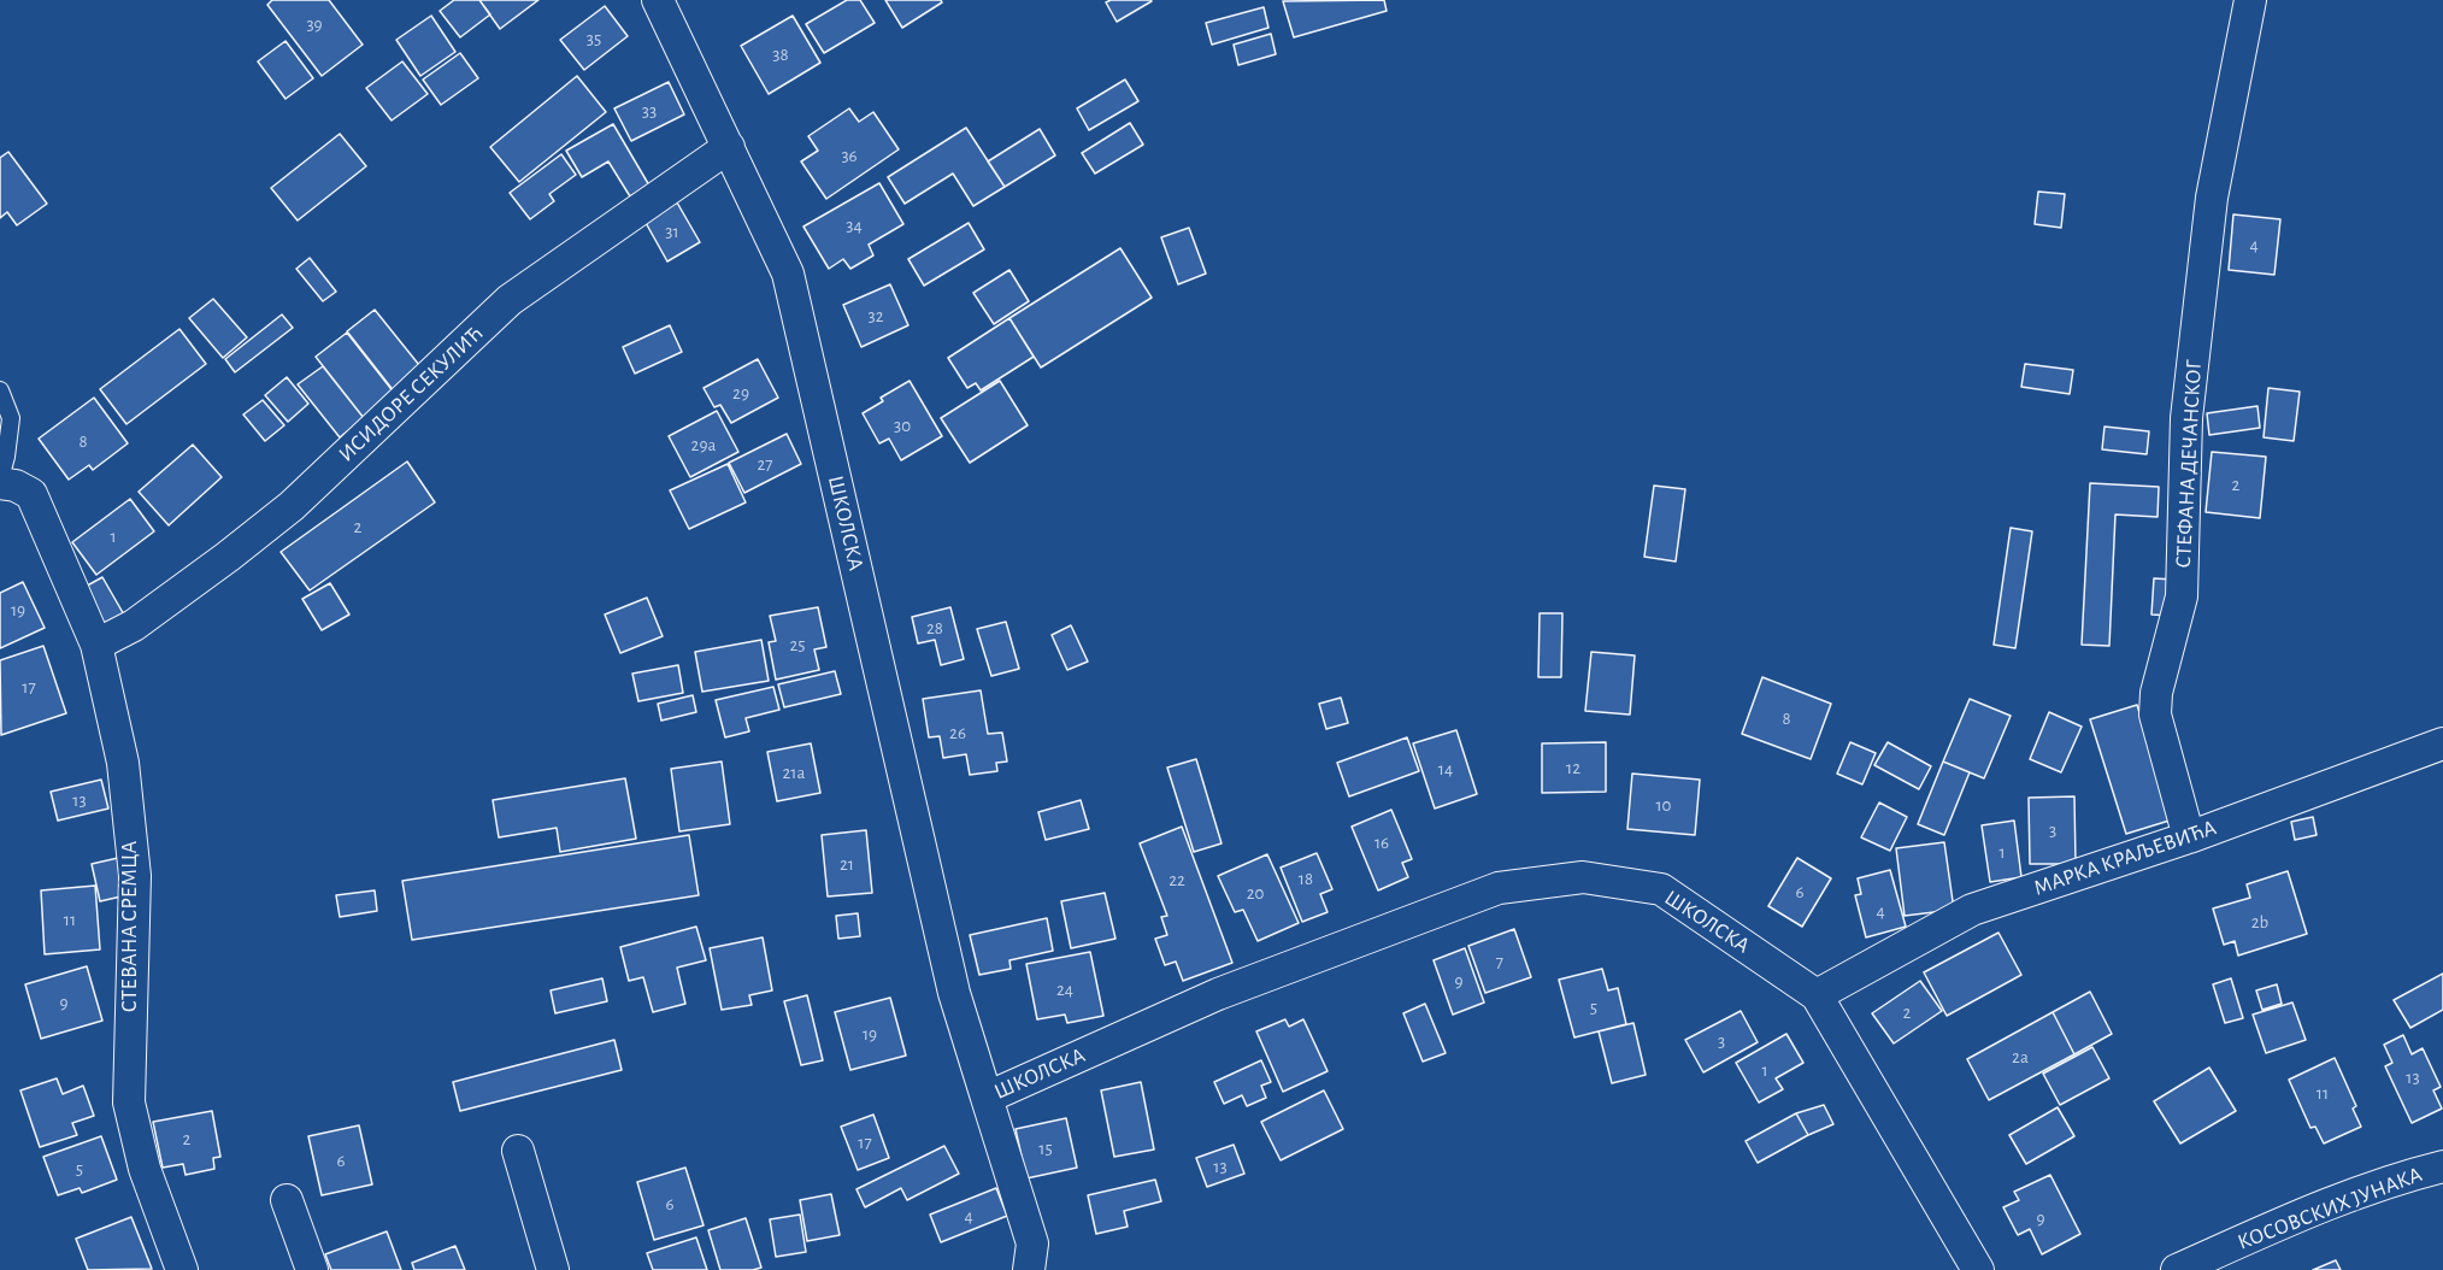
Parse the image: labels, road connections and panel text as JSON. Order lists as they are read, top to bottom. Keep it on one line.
{"streets":{"street":["ИСИДОРЕ СЕКУЛИЋ","СТЕФАНА ДЕЧАНСКОГ","ШКОЛСКА","МАРКА КРАЉЕВИЋА","СТЕВАНА СРЕМЦА","КОСОВСКИХ ЈУНАКА"]},"crossings":[["ИСИДОРЕ СЕКУЛИЋ","ШКОЛСКА"],["ИСИДОРЕ СЕКУЛИЋ","СТЕВАНА СРЕМЦА"],["СТЕФАНА ДЕЧАНСКОГ","МАРКА КРАЉЕВИЋА"],["ШКОЛСКА","МАРКА КРАЉЕВИЋА"]],"house_numbers":["39","35","38","33","36","34","31","4","32","29","30","8","29a","27","2","2","1","19","28","25","17","8","26","12","14","21a","13","10","3","16","1","21","18","22","6","20","4","11","2b","7","9","24","9","5","2","19","3","2a","1","13","11","2","17","15","6","13","5","6","4","9"]}
